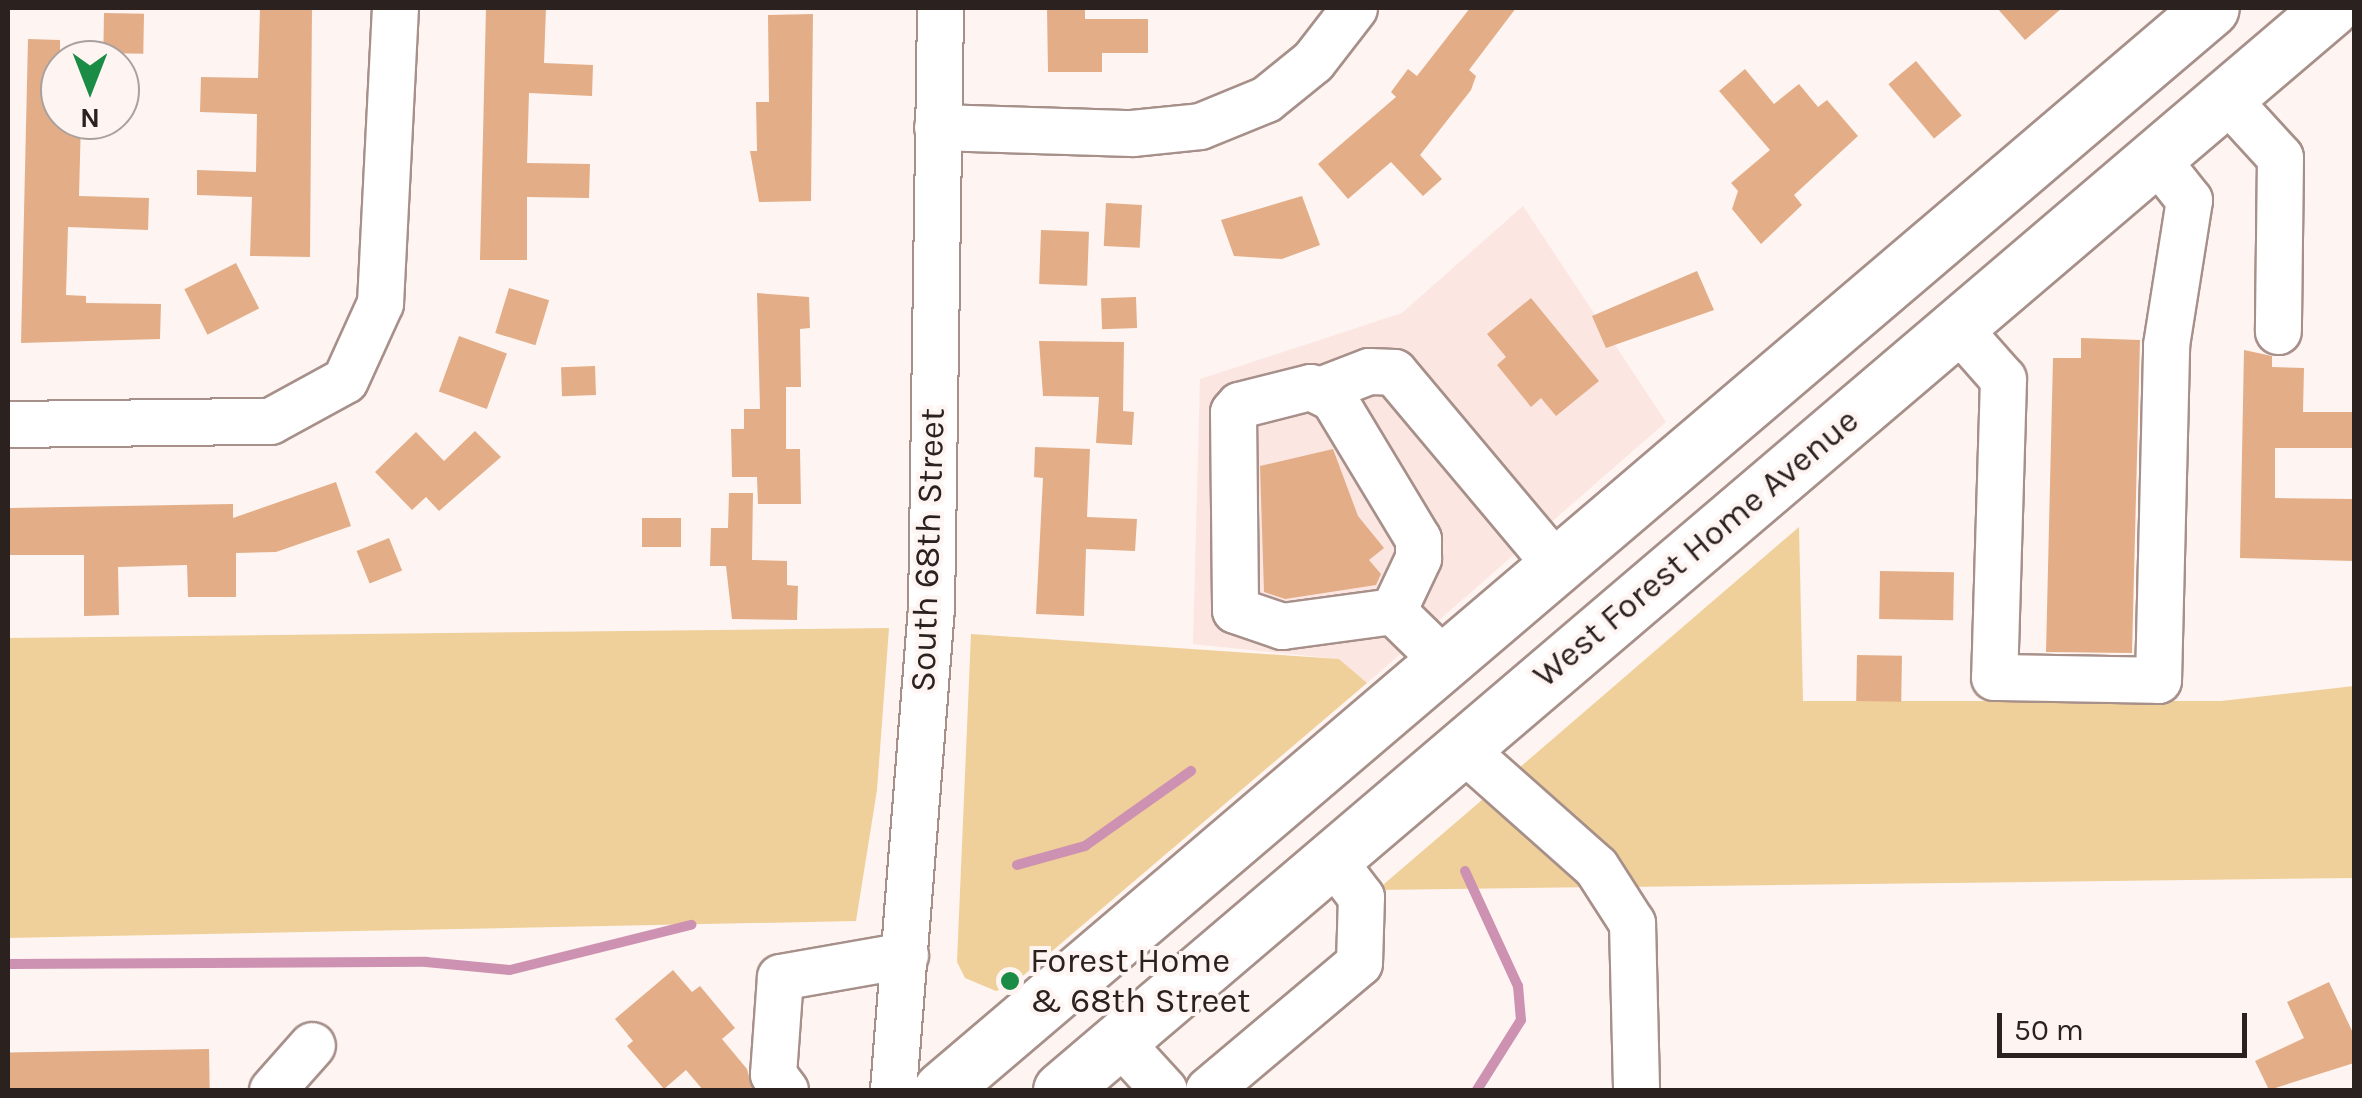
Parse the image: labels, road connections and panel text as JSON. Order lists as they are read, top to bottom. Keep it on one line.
{"streets":{"main road":["West Forest Home Avenue"],"street":["South 68th Street"]},"places":["Forest Home & 68th Street"],"scale_bar":"50 m","north":"bottom"}
